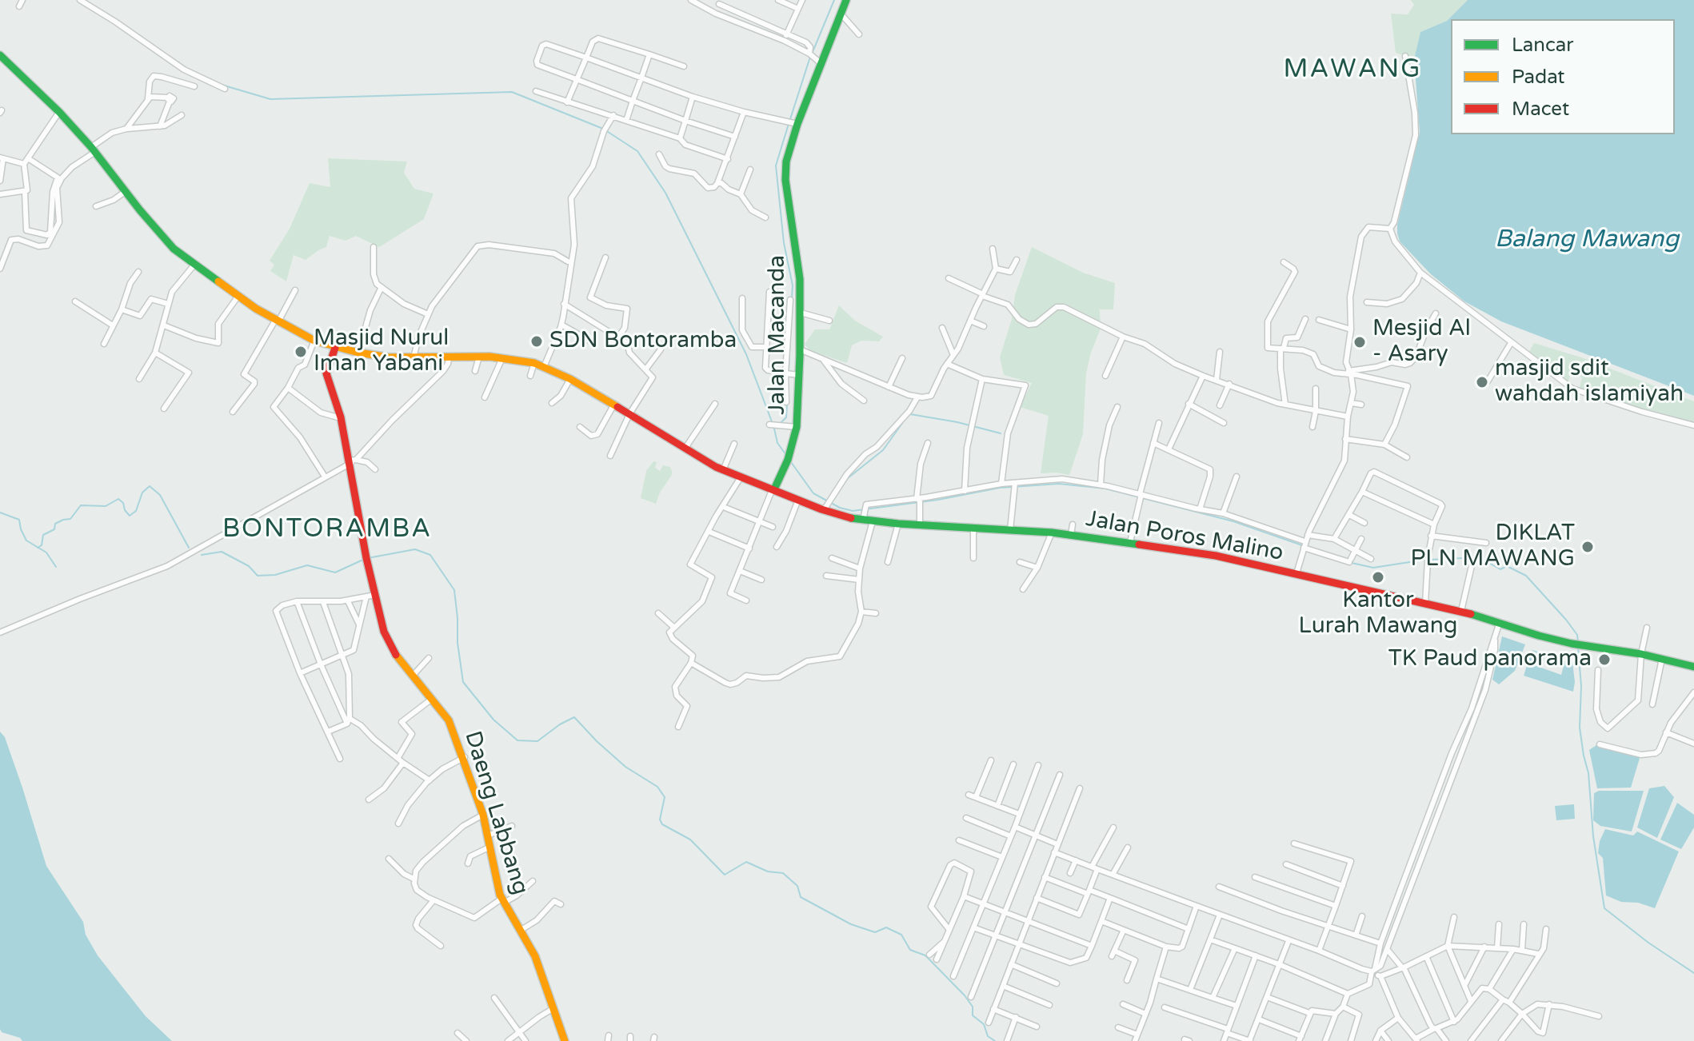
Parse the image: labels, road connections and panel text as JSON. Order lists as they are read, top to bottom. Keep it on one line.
{"streets":{"main road":["Jalan Macanda","Jalan Poros Malino","Daeng Labbang"]},"crossings":[["Jalan Macanda","Jalan Poros Malino"],["Jalan Poros Malino","Daeng Labbang"]],"districts":["MAWANG","BONTORAMBA"],"water":["Balang Mawang"],"places":["SDN Bontoramba","Mesjid Al - Asary","Masjid Nurul Iman Yabani","masjid sdit wahdah islamiyah","DIKLAT PLN MAWANG","Kantor Lurah Mawang","TK Paud panorama"],"legend":["Lancar","Padat","Macet"]}
